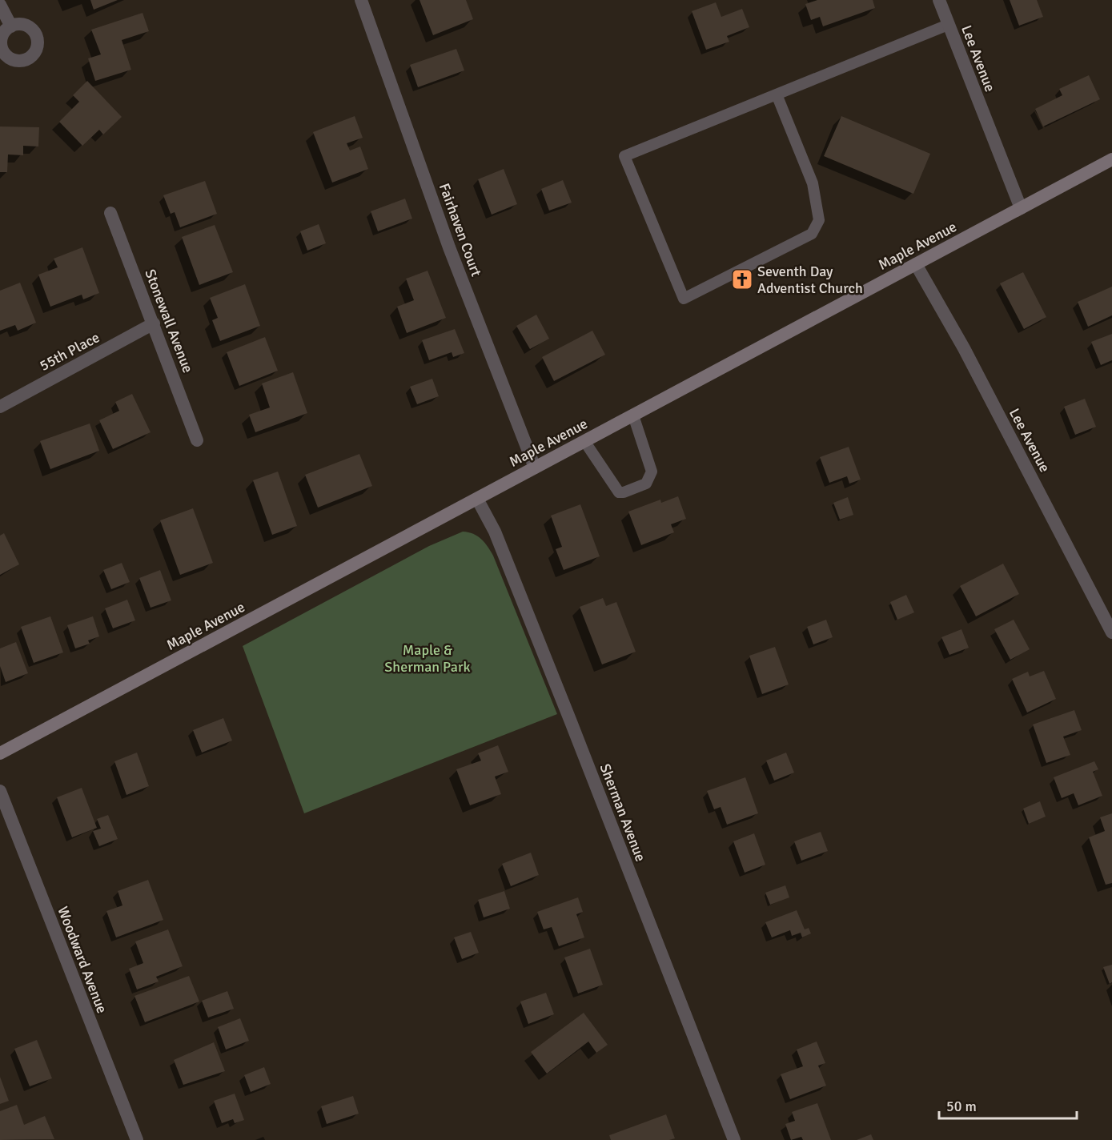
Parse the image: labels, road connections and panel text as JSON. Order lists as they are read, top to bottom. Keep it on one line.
{"streets":{"main road":["Maple Avenue"],"street":["Lee Avenue","Fairhaven Court","Stonewall Avenue","55th Place","Sherman Avenue","Woodward Avenue"]},"crossings":[["Lee Avenue","Maple Avenue"],["Fairhaven Court","Maple Avenue"],["Maple Avenue","Sherman Avenue"],["Stonewall Avenue","55th Place"]],"parks":["Maple & Sherman Park"],"places":{"church":["Seventh Day Adventist Church"]},"scale_bar":"50 m"}
